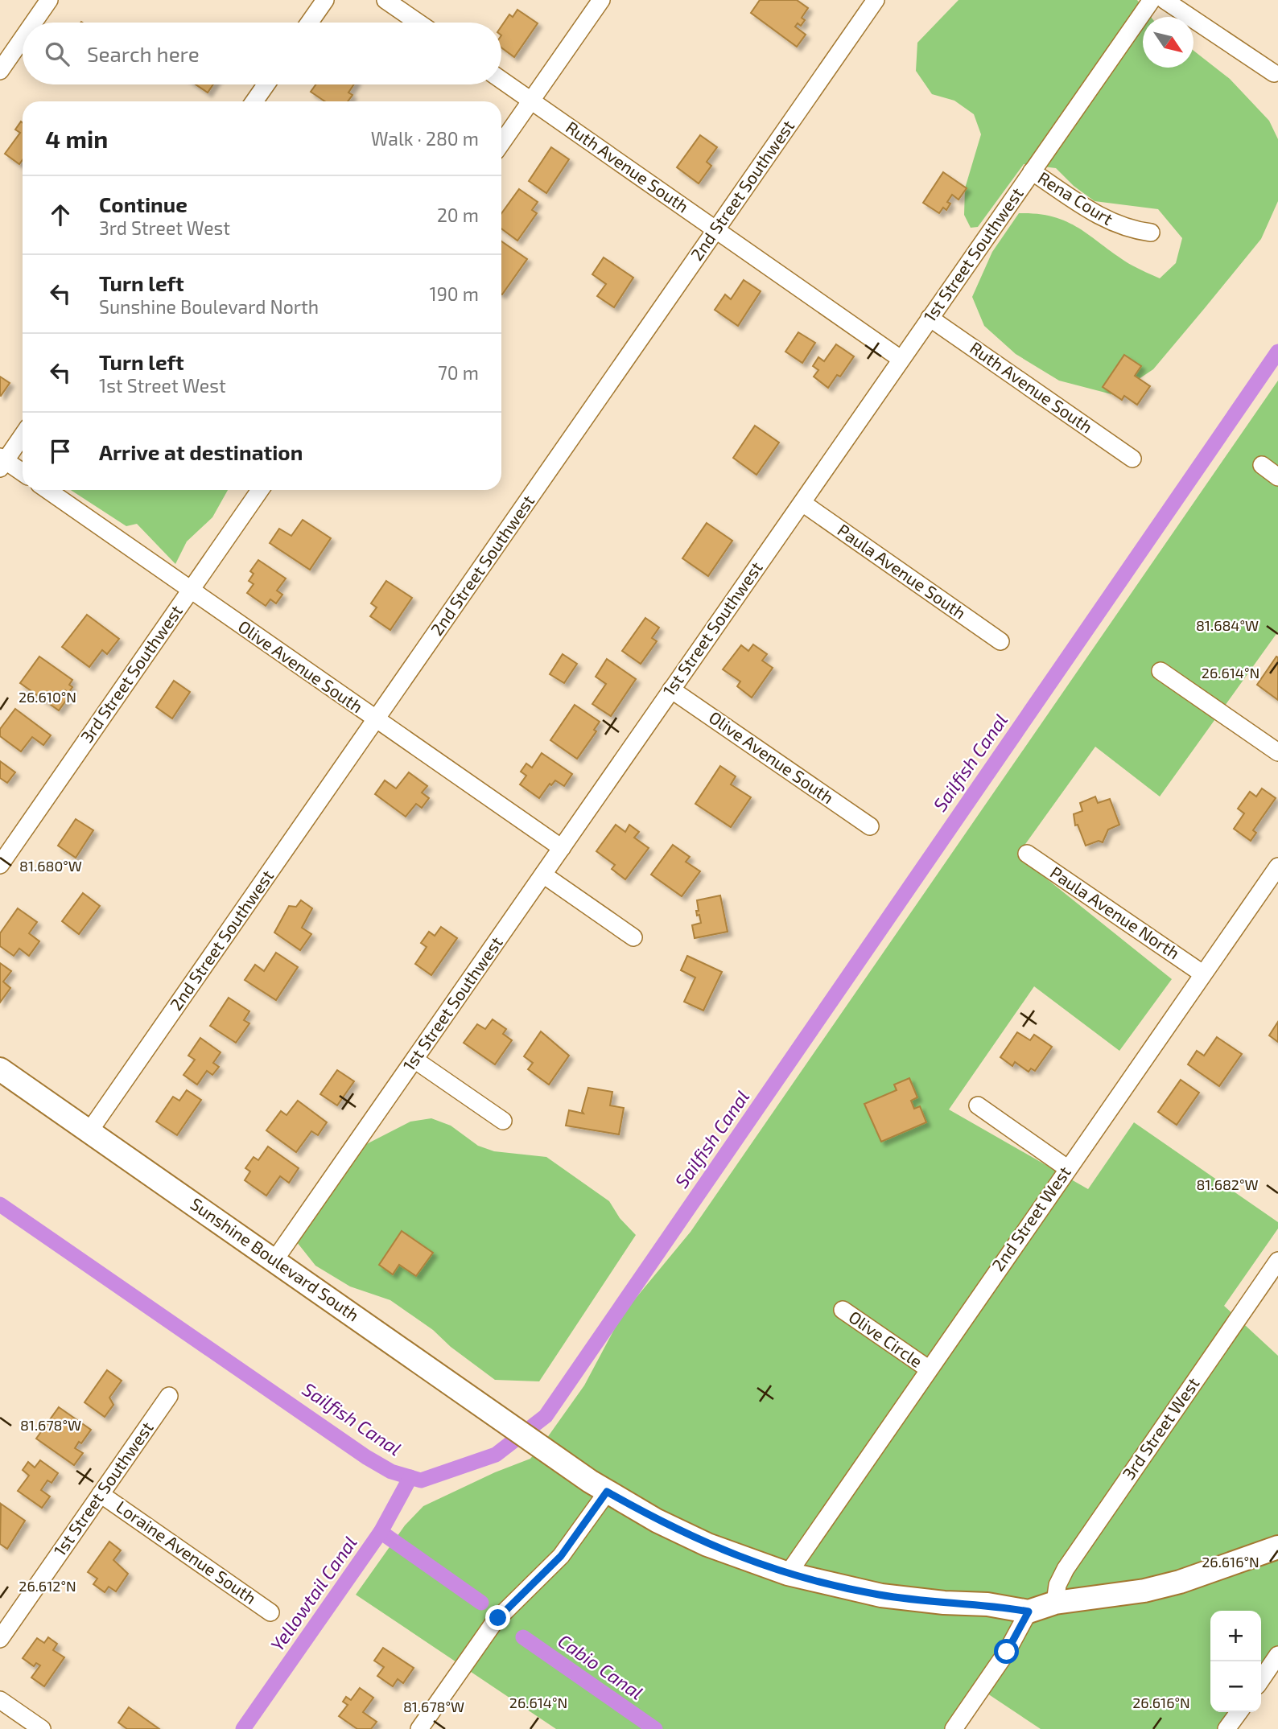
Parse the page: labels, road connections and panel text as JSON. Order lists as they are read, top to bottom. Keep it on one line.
{"streets":{"street":["Ruth Avenue South","2nd Street Southwest","Rena Court","1st Street Southwest","Paula Avenue South","Olive Avenue South","3rd Street Southwest","Paula Avenue North","2nd Street West","Sunshine Boulevard South","Olive Circle","3rd Street West","Loraine Avenue South"]},"crossings":[["Ruth Avenue South","2nd Street Southwest"],["Ruth Avenue South","1st Street Southwest"],["2nd Street Southwest","Olive Avenue South"],["2nd Street Southwest","Sunshine Boulevard South"],["Rena Court","1st Street Southwest"],["1st Street Southwest","Paula Avenue South"],["1st Street Southwest","Olive Avenue South"],["1st Street Southwest","Sunshine Boulevard South"],["1st Street Southwest","Loraine Avenue South"],["Olive Avenue South","3rd Street Southwest"],["Paula Avenue North","2nd Street West"],["2nd Street West","Sunshine Boulevard South"],["2nd Street West","Olive Circle"]],"water":["Sailfish Canal","Yellowtail Canal","Cabio Canal"],"north":"bottom right","page":{"search":"Search here","heading":["4 min","Walk · 280 m"],"list":[["Continue","3rd Street West","20 m"],["Turn left","Sunshine Boulevard North","190 m"],["Turn left","1st Street West","70 m"],"Arrive at destination"],"map_buttons":["+","−"]},"coordinates":["81.684°W","26.614°N","26.610°N","81.680°W","81.682°W","81.678°W","26.616°N","26.612°N"]}
